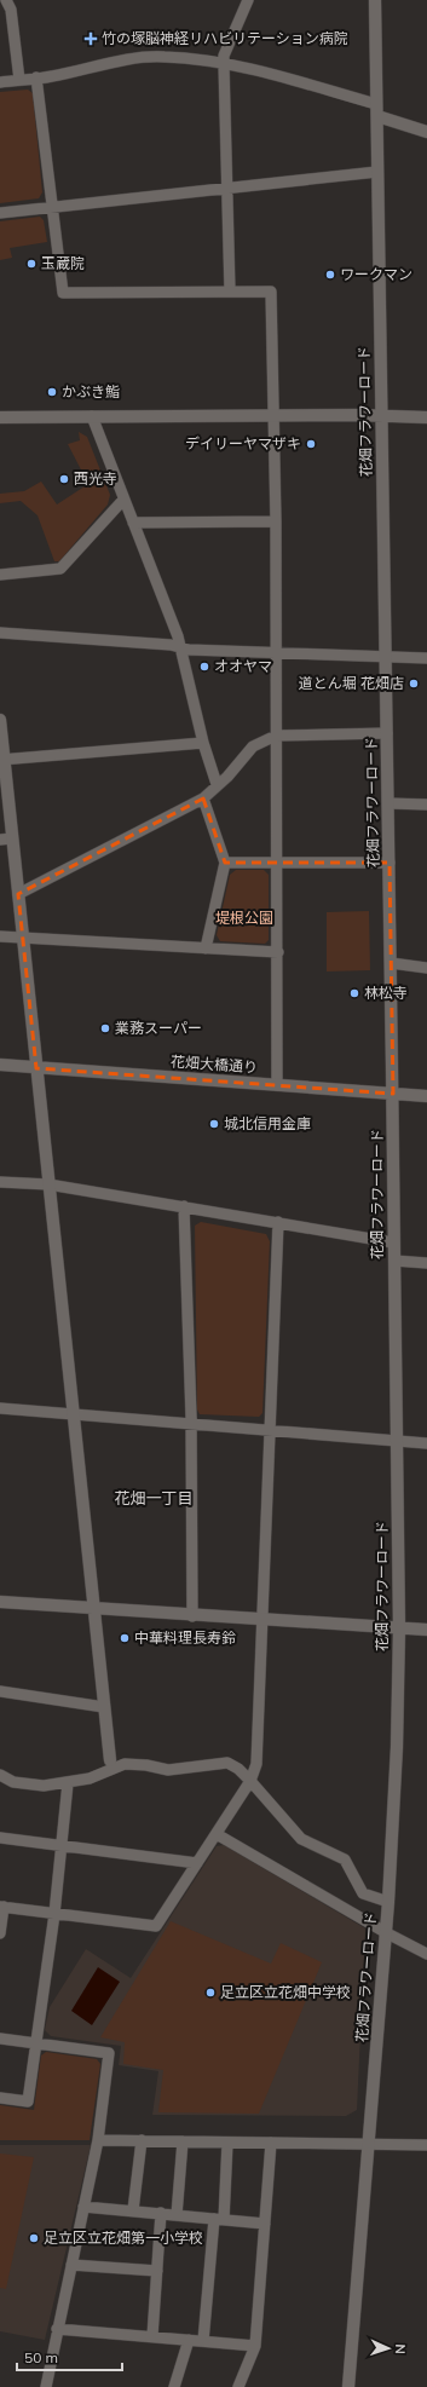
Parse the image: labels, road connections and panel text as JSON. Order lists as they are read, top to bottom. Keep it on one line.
{"streets":{"street":["花畑フラワーロード","花畑大橋通り"]},"crossings":[["花畑フラワーロード","花畑大橋通り"]],"districts":["花畑一丁目"],"parks":["堤根公園"],"places":{"health":["竹の塚脳神経リハビリテーション病院"],"other":["玉蔵院","ワークマン","かぶき鮨","デイリーヤマザキ","西光寺","オオヤマ","道とん堀 花畑店","林松寺","業務スーパー","城北信用金庫","中華料理長寿鈴","足立区立花畑中学校","足立区立花畑第一小学校"]},"scale_bar":"50 m","north":"right"}
